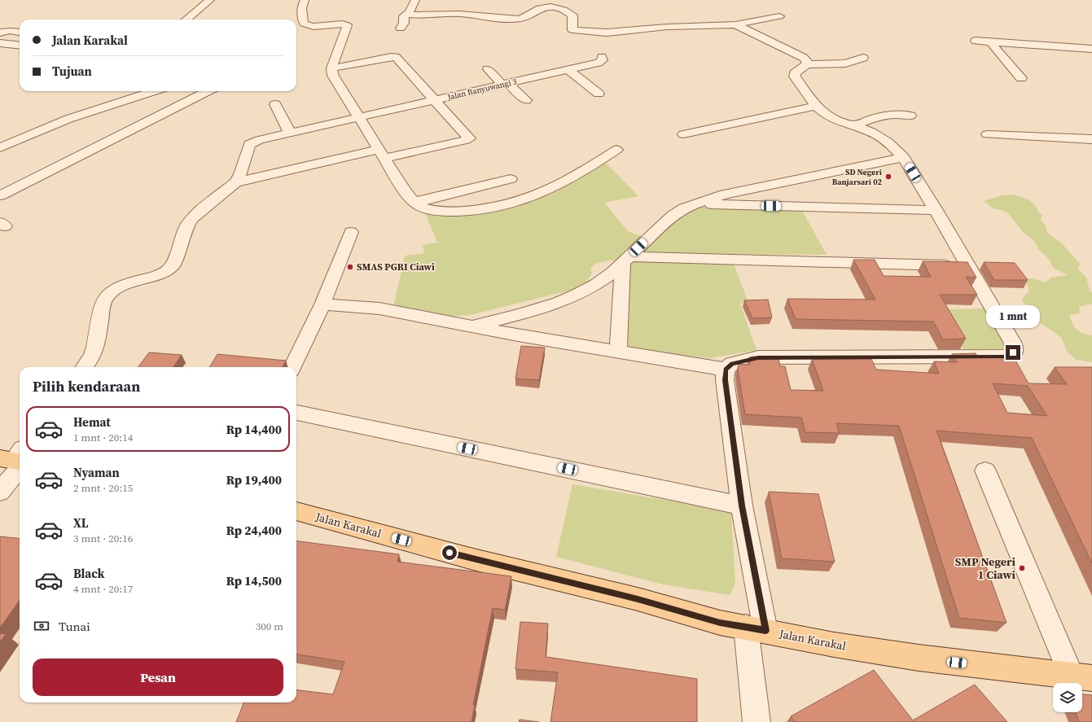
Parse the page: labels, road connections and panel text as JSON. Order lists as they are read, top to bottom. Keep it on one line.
{"streets":{"main road":["Jalan Karakal"],"street":["Jalan Banyuwangi 3"]},"places":["SD Negeri Banjarsari 02","SMAS PGRI Ciawi","SMP Negeri 1 Ciawi"],"page":{"banner":["Jalan Karakal","Tujuan"],"bubble":"1 mnt","heading":"Pilih kendaraan","list":[{"name":"Hemat","note":"1 mnt · 20:14","value":"Rp 14,400"},{"name":"Nyaman","note":"2 mnt · 20:15","value":"Rp 19,400"},{"name":"XL","note":"3 mnt · 20:16","value":"Rp 24,400"},{"name":"Black","note":"4 mnt · 20:17","value":"Rp 14,500"}],"pay":["Tunai","300 m"],"buttons":"Pesan"}}
